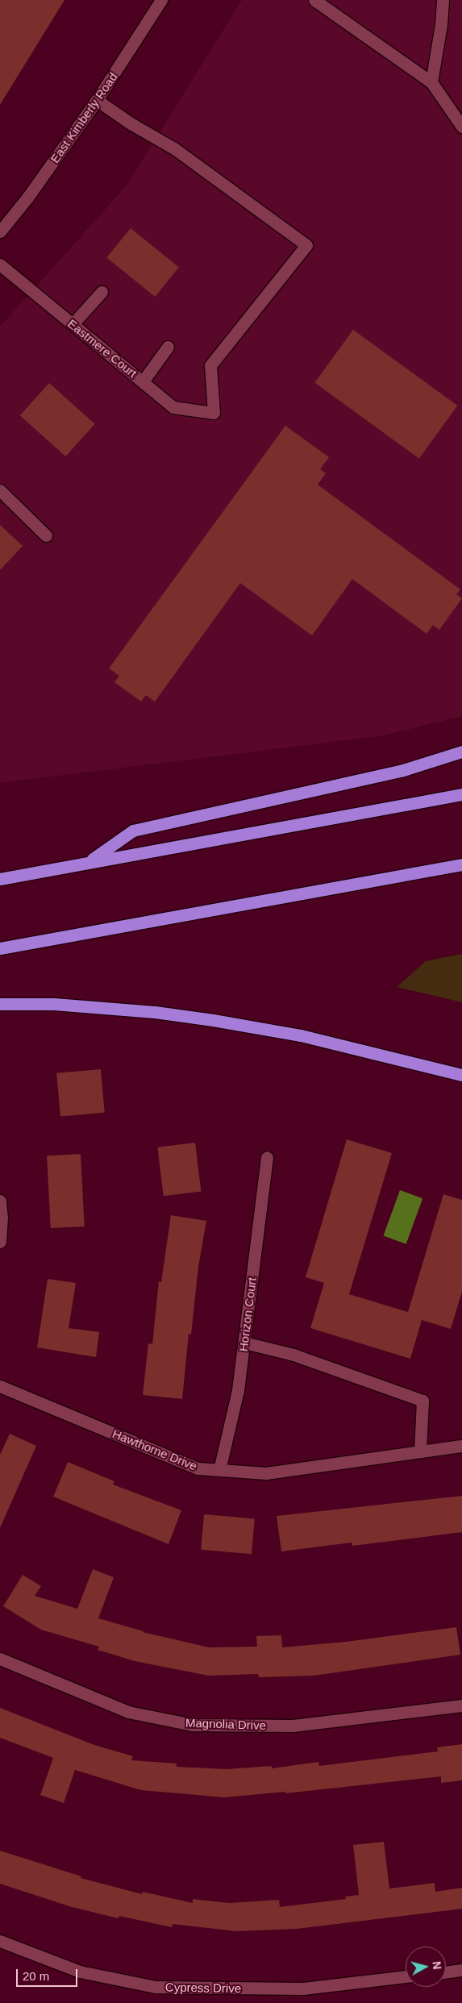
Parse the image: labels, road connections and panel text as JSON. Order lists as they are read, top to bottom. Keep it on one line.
{"streets":{"street":["East Kimberly Road","Eastmere Court","Horizon Court","Hawthorne Drive","Magnolia Drive","Cypress Drive"]},"crossings":[["East Kimberly Road","Eastmere Court"],["Horizon Court","Hawthorne Drive"]],"scale_bar":"20 m","north":"right"}
